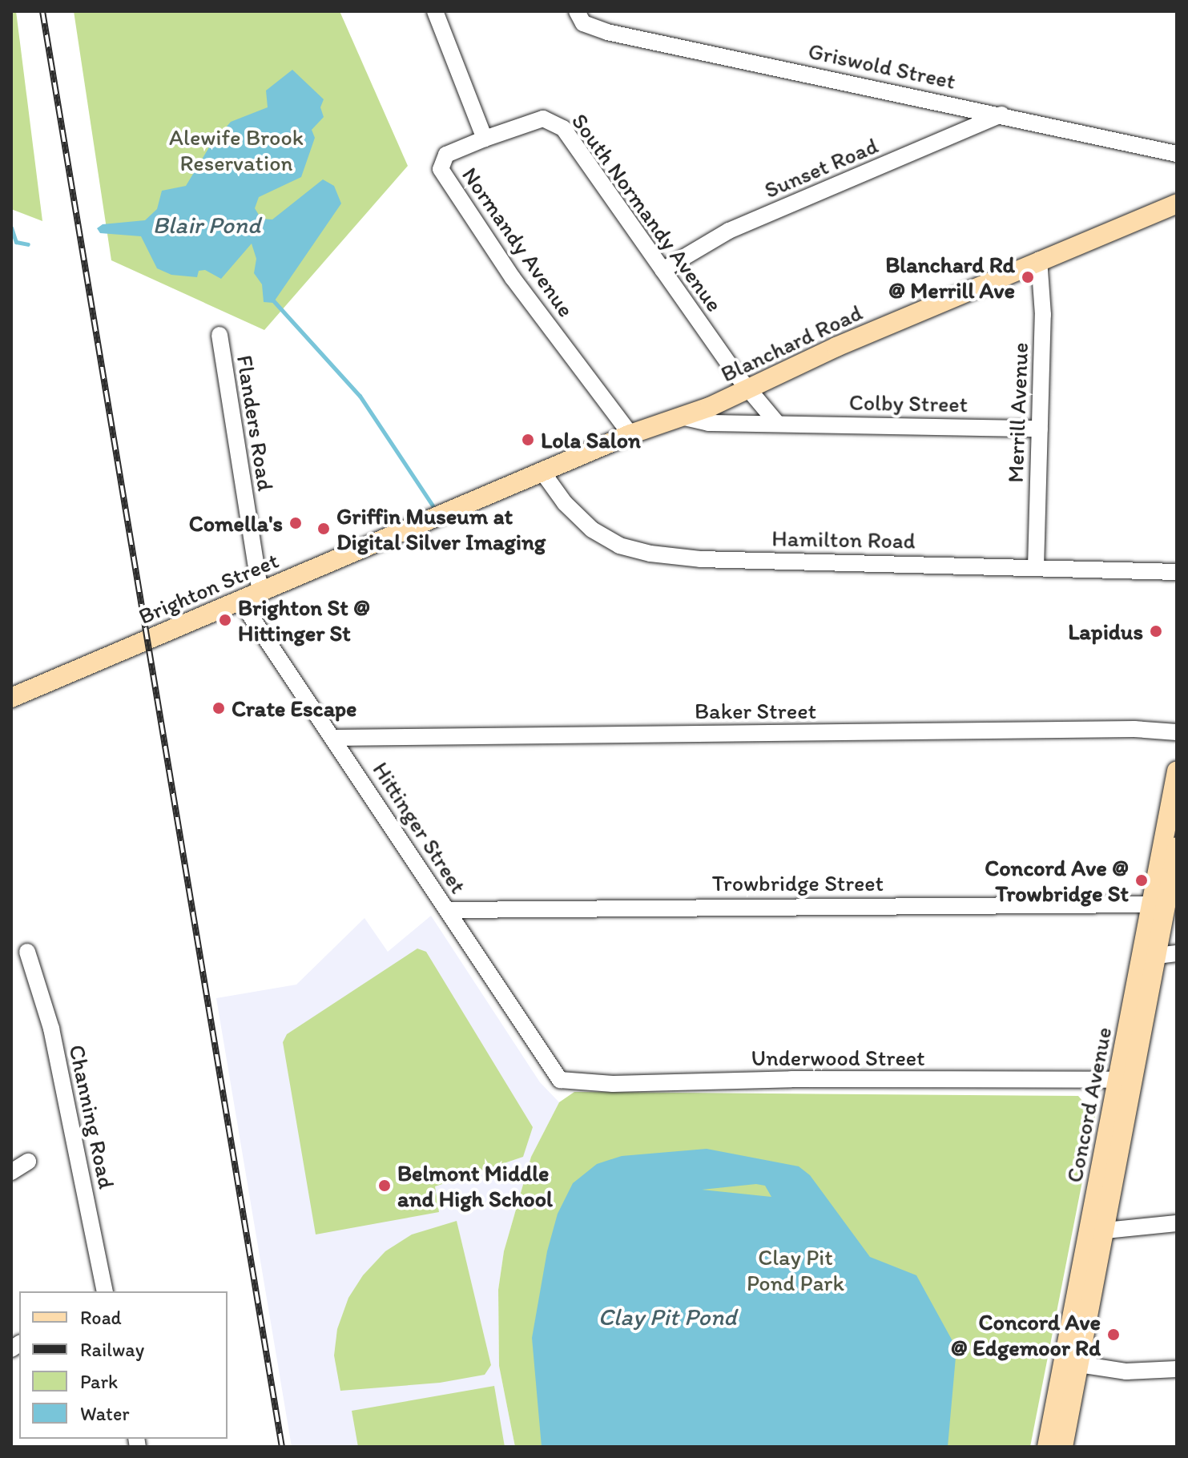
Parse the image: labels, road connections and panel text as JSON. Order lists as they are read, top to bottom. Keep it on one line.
{"streets":{"main road":["Blanchard Road","Brighton Street","Concord Avenue"],"street":["Griswold Street","Sunset Road","South Normandy Avenue","Normandy Avenue","Colby Street","Merrill Avenue","Flanders Road","Hamilton Road","Baker Street","Hittinger Street","Trowbridge Street","Underwood Street","Channing Road"]},"crossings":[["Griswold Street","Sunset Road"],["Sunset Road","South Normandy Avenue"],["South Normandy Avenue","Normandy Avenue"],["South Normandy Avenue","Blanchard Road"],["Normandy Avenue","Blanchard Road"],["Blanchard Road","Colby Street"],["Blanchard Road","Merrill Avenue"],["Blanchard Road","Hamilton Road"],["Blanchard Road","Brighton Street"],["Colby Street","Merrill Avenue"],["Merrill Avenue","Hamilton Road"],["Flanders Road","Brighton Street"],["Brighton Street","Hittinger Street"],["Baker Street","Hittinger Street"],["Hittinger Street","Trowbridge Street"],["Hittinger Street","Underwood Street"],["Trowbridge Street","Concord Avenue"],["Underwood Street","Concord Avenue"]],"water":["Blair Pond","Clay Pit Pond"],"parks":["Alewife Brook Reservation","Clay Pit Pond Park"],"places":["Blanchard Rd @ Merrill Ave","Lola Salon","Comella's","Griffin Museum at Digital Silver Imaging","Brighton St @ Hittinger St","Lapidus","Crate Escape","Concord Ave @ Trowbridge St","Belmont Middle and High School","Concord Ave @ Edgemoor Rd"],"legend":["Road","Railway","Park","Water"]}
